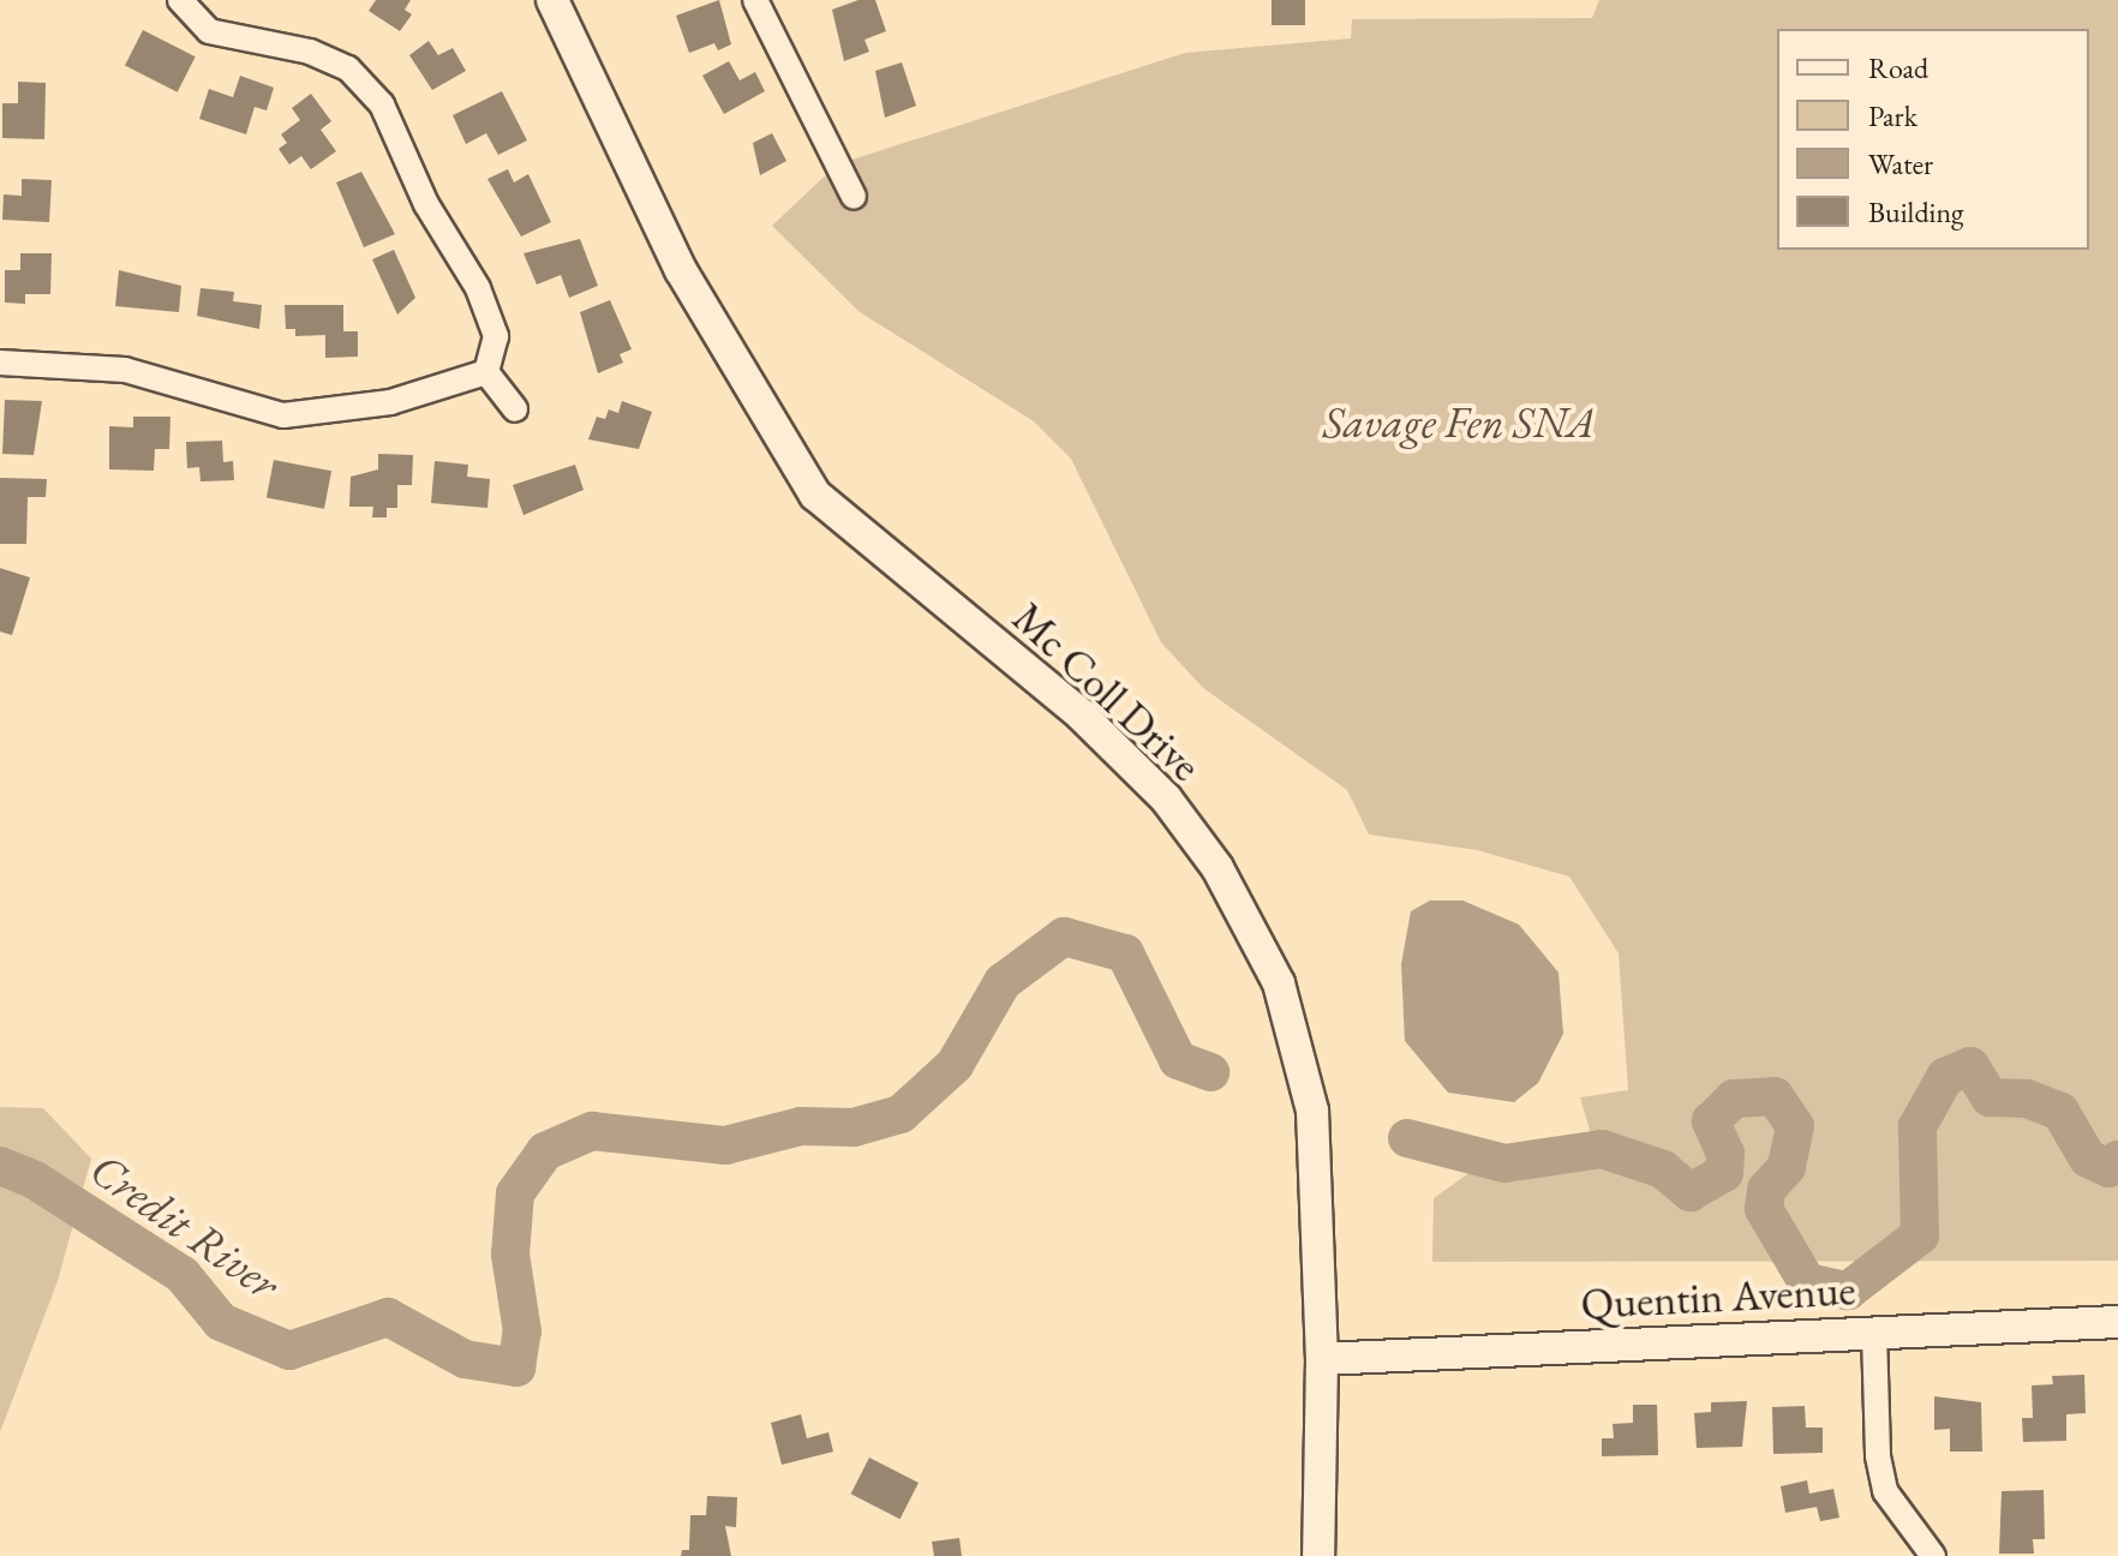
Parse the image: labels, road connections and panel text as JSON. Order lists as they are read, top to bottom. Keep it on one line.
{"streets":{"main road":["Mc Coll Drive","Quentin Avenue"]},"crossings":[["Mc Coll Drive","Quentin Avenue"]],"water":["Credit River"],"parks":["Savage Fen SNA"],"legend":["Road","Park","Water","Building"]}
